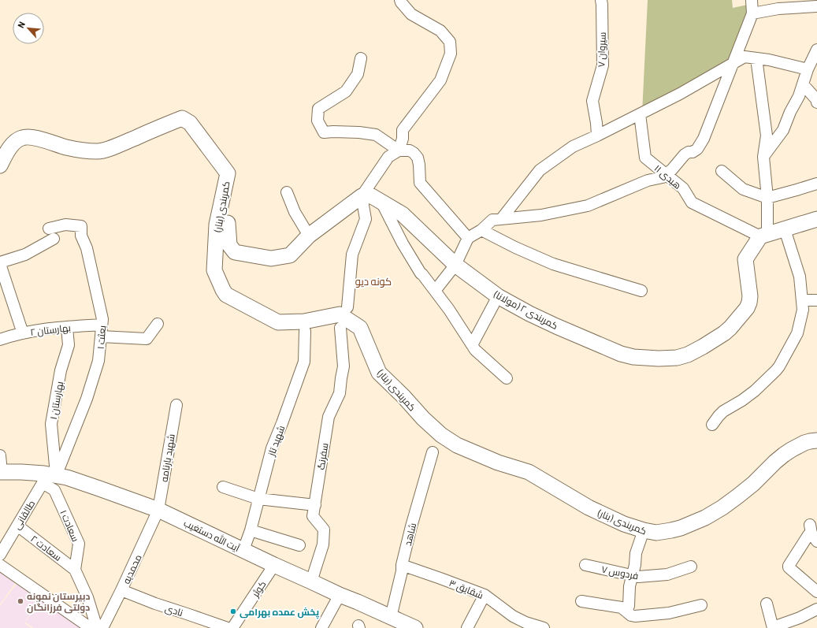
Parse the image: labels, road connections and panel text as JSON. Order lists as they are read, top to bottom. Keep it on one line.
{"streets":{"street":["سیروان ۷","هیدی ۱۱","کمربندی (بنار)","کمربندی ۲ (مولانا)","بهارستان ۲","بعثت ۱","بهارستان ۱","شهید تاز","سفرنگ","شهید بارنامه","طالقانی","سعادت ۱","شاهد","آیت الله دستغیب","سعادت ۲","محمدیه","فردوس ۷","کوثر","شقایق ۳","نادی"]},"crossings":[["هیدی ۱۱","کمربندی ۲ (مولانا)"],["بهارستان ۲","بعثت ۱"],["بهارستان ۲","بهارستان ۱"],["بعثت ۱","بهارستان ۱"],["بعثت ۱","طالقانی"],["بعثت ۱","سعادت ۱"],["بعثت ۱","آیت الله دستغیب"],["بهارستان ۱","طالقانی"],["بهارستان ۱","سعادت ۱"],["بهارستان ۱","آیت الله دستغیب"],["شهید تاز","آیت الله دستغیب"],["سفرنگ","آیت الله دستغیب"],["شهید بارنامه","آیت الله دستغیب"],["شهید بارنامه","محمدیه"],["طالقانی","سعادت ۱"],["طالقانی","آیت الله دستغیب"],["طالقانی","سعادت ۲"],["سعادت ۱","آیت الله دستغیب"],["سعادت ۱","سعادت ۲"],["شاهد","آیت الله دستغیب"],["شاهد","شقایق ۳"],["آیت الله دستغیب","محمدیه"],["آیت الله دستغیب","کوثر"],["محمدیه","نادی"]],"districts":["کونه دیو"],"places":["دبیرستان نمونه دولتی فرزانگان","پخش عمده بهرامی"],"north":"top left"}
